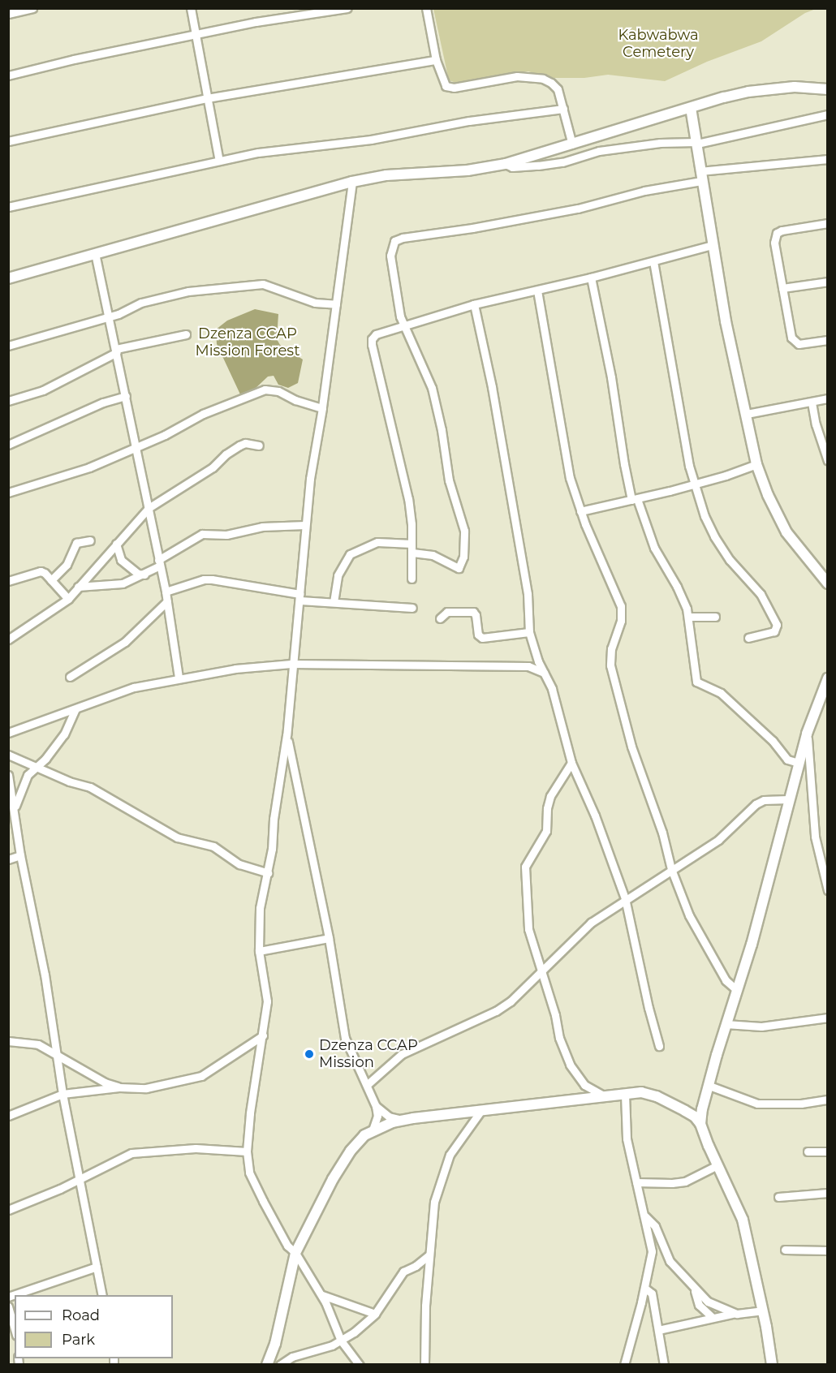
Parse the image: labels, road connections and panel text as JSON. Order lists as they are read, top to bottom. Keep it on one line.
{"parks":["Kabwabwa Cemetery","Dzenza CCAP Mission Forest"],"places":["Dzenza CCAP Mission"],"legend":["Road","Park"]}
